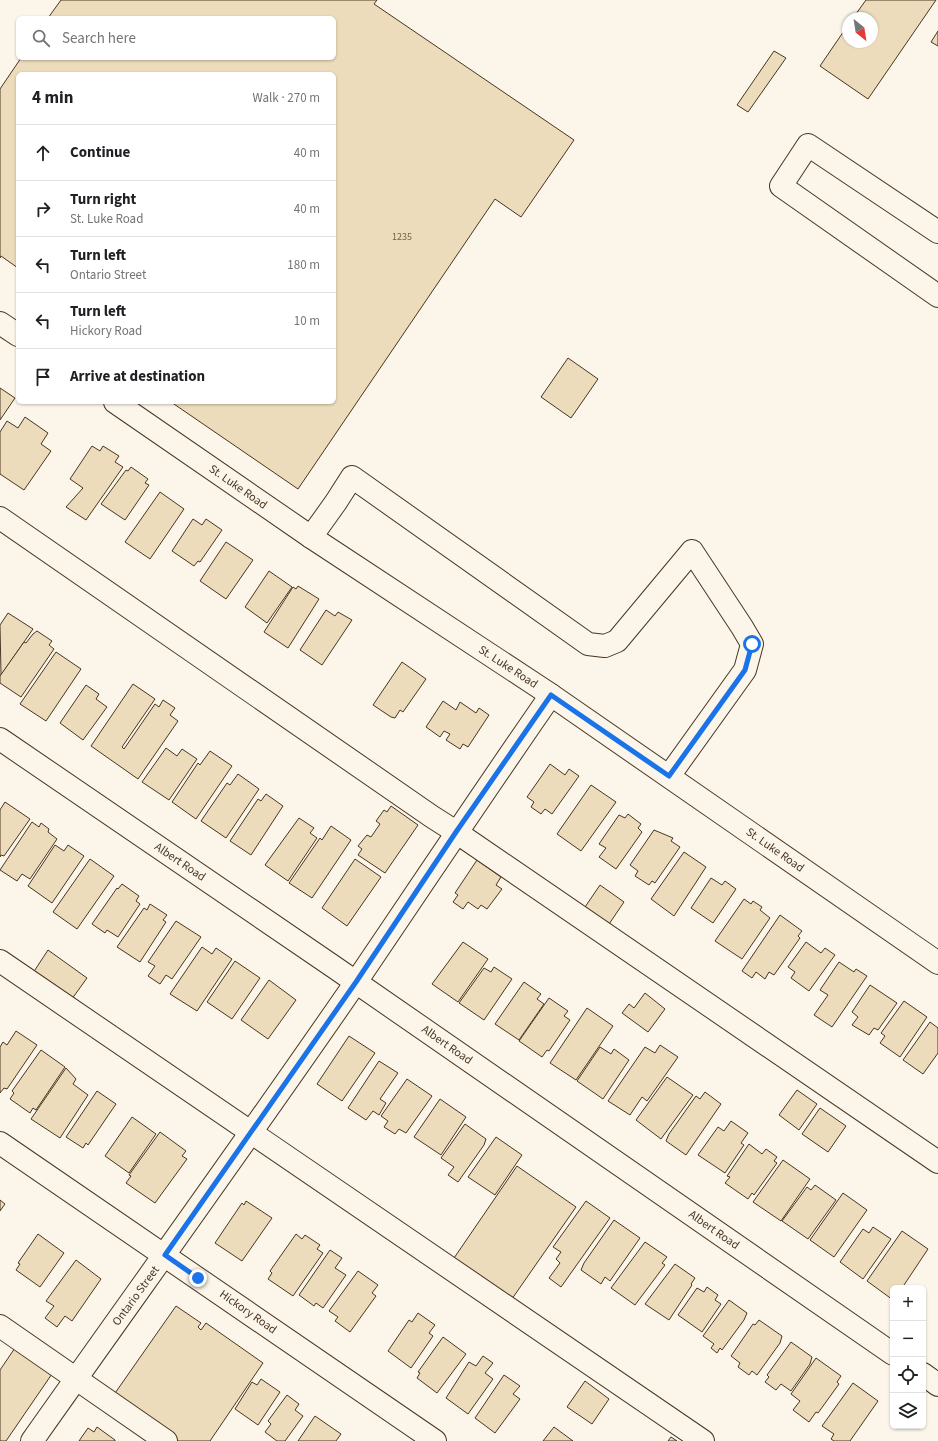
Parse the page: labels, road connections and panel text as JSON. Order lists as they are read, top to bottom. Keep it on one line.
{"streets":{"street":["St. Luke Road","Albert Road","Ontario Street","Hickory Road"]},"crossings":[["St. Luke Road","Ontario Street"],["Albert Road","Ontario Street"],["Ontario Street","Hickory Road"]],"house_numbers":["1235"],"north":"bottom right","page":{"search":"Search here","heading":["4 min","Walk · 270 m"],"list":[["Continue","40 m"],["Turn right","St. Luke Road","40 m"],["Turn left","Ontario Street","180 m"],["Turn left","Hickory Road","10 m"],"Arrive at destination"],"map_buttons":["+","−"]}}
